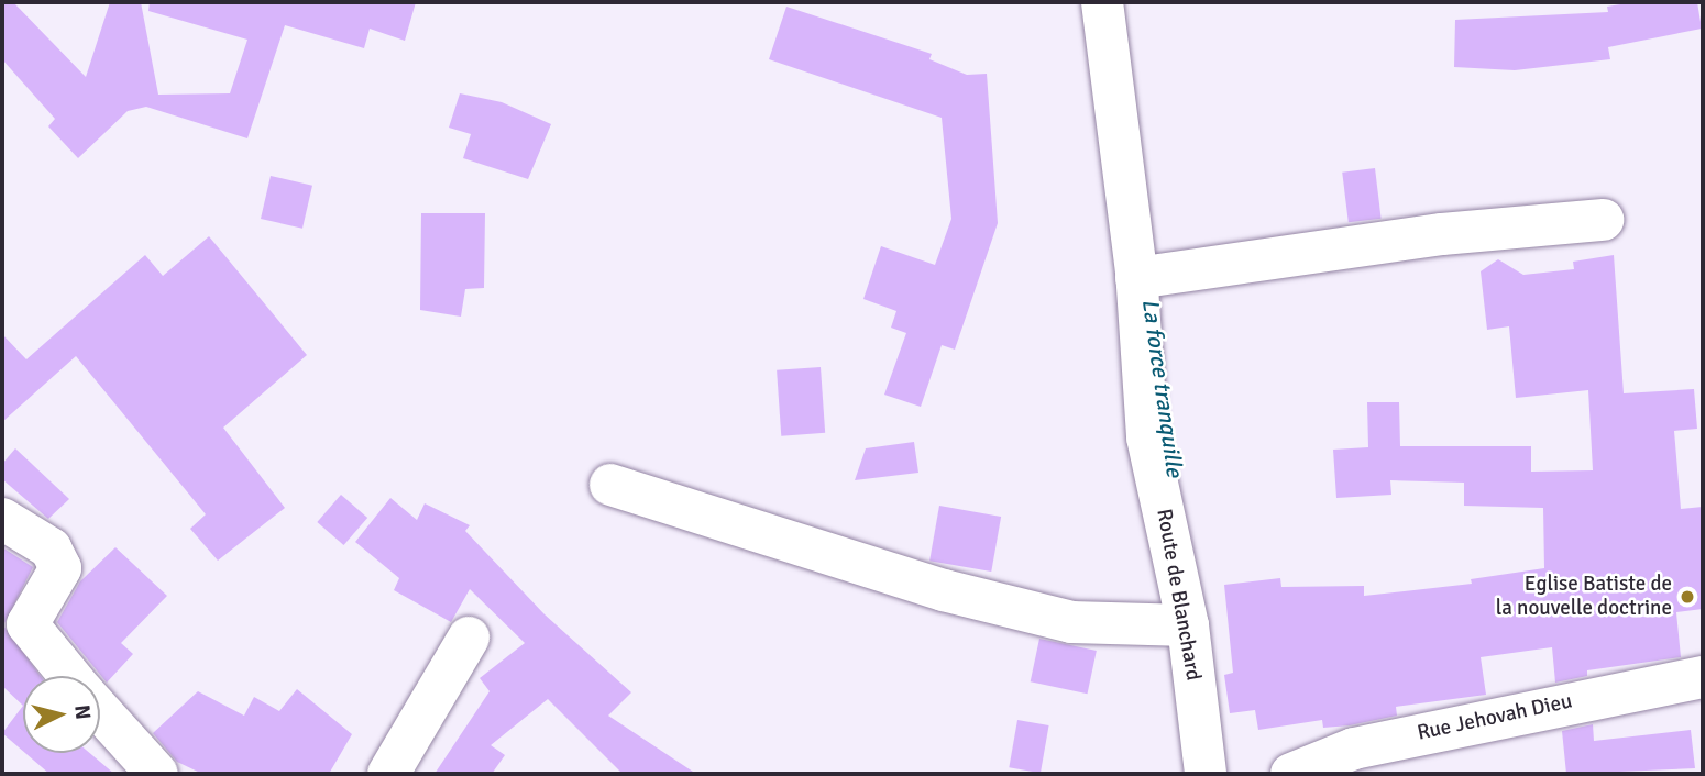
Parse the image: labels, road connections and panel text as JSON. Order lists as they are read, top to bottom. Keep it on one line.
{"streets":{"street":["Route de Blanchard","Rue Jehovah Dieu"]},"water":["La force tranquille"],"places":["Eglise Batiste de la nouvelle doctrine"],"north":"right"}
